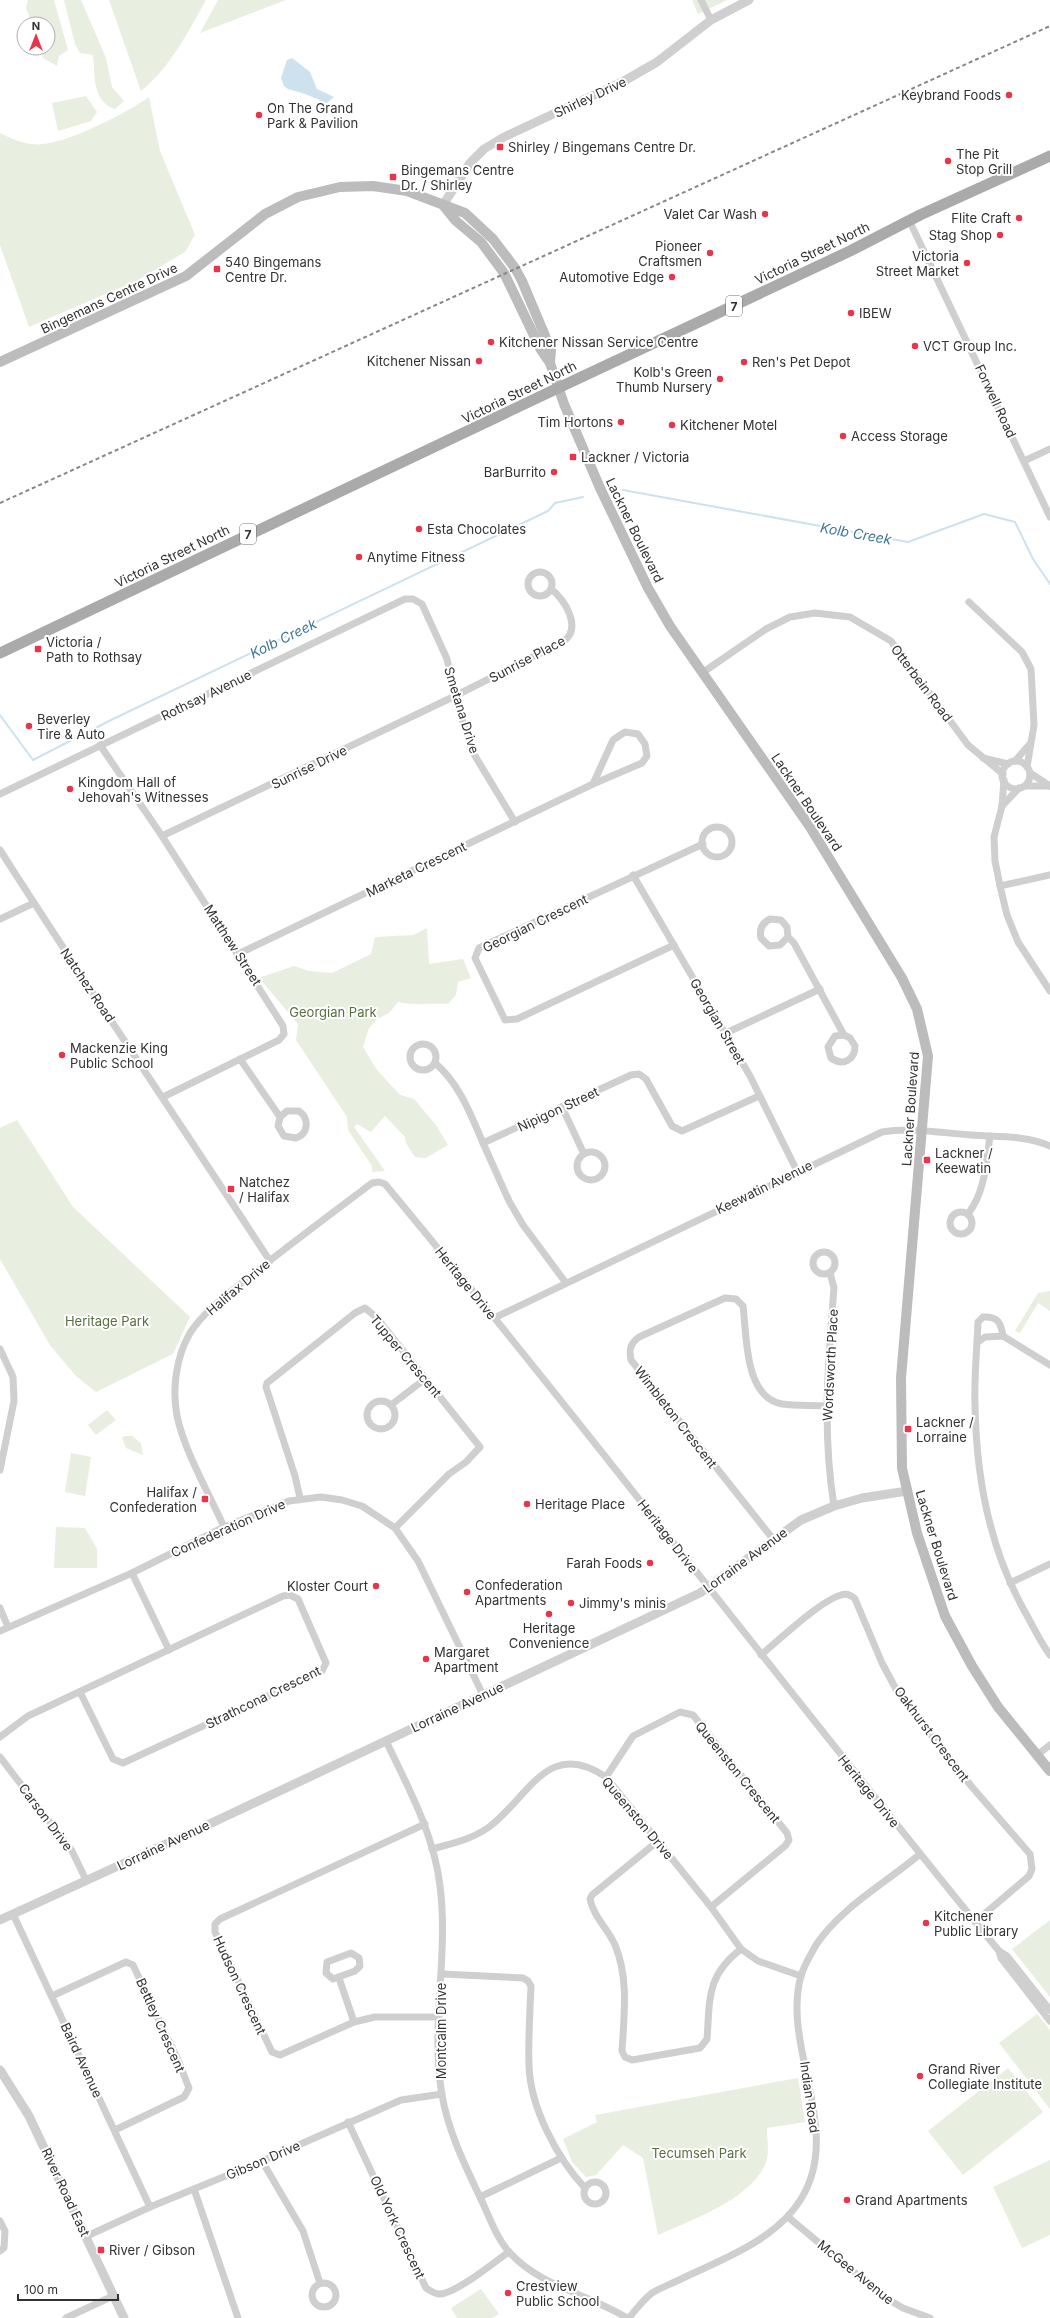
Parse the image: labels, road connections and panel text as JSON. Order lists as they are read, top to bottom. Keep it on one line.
{"streets":{"main road":["Victoria Street North","Bingemans Centre Drive","7","Lackner Boulevard"],"street":["Shirley Drive","Forwell Road","Sunrise Place","Otterbein Road","Rothsay Avenue","Smetana Drive","Sunrise Drive","Marketa Crescent","Georgian Crescent","Matthew Street","Natchez Road","Georgian Street","Nipigon Street","Keewatin Avenue","Heritage Drive","Halifax Drive","Tupper Crescent","Wordsworth Place","Wimbleton Crescent","Confederation Drive","Lorraine Avenue","Strathcona Crescent","Oakhurst Crescent","Queenston Crescent","Carson Drive","Queenston Drive","Hudson Crescent","Bettley Crescent","Montcalm Drive","Baird Avenue","Indian Road","Gibson Drive","River Road East","Old York Crescent","McGee Avenue"]},"crossings":[["Shirley Drive","Bingemans Centre Drive"],["Victoria Street North","Bingemans Centre Drive"],["Victoria Street North","Forwell Road"],["Victoria Street North","Lackner Boulevard"],["Bingemans Centre Drive","Lackner Boulevard"],["Lackner Boulevard","Otterbein Road"],["Lackner Boulevard","Keewatin Avenue"],["Lackner Boulevard","Lorraine Avenue"],["Sunrise Place","Smetana Drive"],["Sunrise Place","Sunrise Drive"],["Rothsay Avenue","Smetana Drive"],["Rothsay Avenue","Matthew Street"],["Smetana Drive","Sunrise Drive"],["Smetana Drive","Marketa Crescent"],["Sunrise Drive","Matthew Street"],["Marketa Crescent","Matthew Street"],["Georgian Crescent","Georgian Street"],["Matthew Street","Natchez Road"],["Natchez Road","Halifax Drive"],["Georgian Street","Nipigon Street"],["Georgian Street","Keewatin Avenue"],["Keewatin Avenue","Heritage Drive"],["Heritage Drive","Halifax Drive"],["Heritage Drive","Lorraine Avenue"],["Heritage Drive","Oakhurst Crescent"],["Heritage Drive","Indian Road"],["Halifax Drive","Confederation Drive"],["Tupper Crescent","Confederation Drive"],["Wordsworth Place","Wimbleton Crescent"],["Wordsworth Place","Lorraine Avenue"],["Wimbleton Crescent","Lorraine Avenue"],["Confederation Drive","Lorraine Avenue"],["Lorraine Avenue","Carson Drive"],["Lorraine Avenue","Montcalm Drive"],["Lorraine Avenue","Baird Avenue"],["Queenston Crescent","Queenston Drive"],["Queenston Drive","Montcalm Drive"],["Queenston Drive","Indian Road"],["Hudson Crescent","Montcalm Drive"],["Bettley Crescent","Baird Avenue"],["Montcalm Drive","Indian Road"],["Montcalm Drive","Gibson Drive"],["Montcalm Drive","Old York Crescent"],["Baird Avenue","Gibson Drive"],["Indian Road","McGee Avenue"],["Gibson Drive","River Road East"],["Gibson Drive","Old York Crescent"]],"water":["Kolb Creek"],"parks":["Georgian Park","Heritage Park","Tecumseh Park"],"places":{"other":["Keybrand Foods","On The Grand Park & Pavilion","The Pit Stop Grill","Valet Car Wash","Flite Craft","Stag Shop","Pioneer Craftsmen","Victoria Street Market","Automotive Edge","IBEW","Kitchener Nissan Service Centre","VCT Group Inc.","Kitchener Nissan","Ren's Pet Depot","Kolb's Green Thumb Nursery","Tim Hortons","Kitchener Motel","Access Storage","BarBurrito","Esta Chocolates","Anytime Fitness","Beverley Tire & Auto","Kingdom Hall of Jehovah's Witnesses","Mackenzie King Public School","Heritage Place","Farah Foods","Kloster Court","Confederation Apartments","Jimmy's minis","Heritage Convenience","Margaret Apartment","Kitchener Public Library","Grand River Collegiate Institute","Grand Apartments","Crestview Public School"],"transit":["Shirley / Bingemans Centre Dr.","Bingemans Centre Dr. / Shirley","540 Bingemans Centre Dr.","Lackner / Victoria","Victoria / Path to Rothsay","Lackner / Keewatin","Natchez / Halifax","Lackner / Lorraine","Halifax / Confederation","River / Gibson"]},"scale_bar":"100 m","north":"top"}
